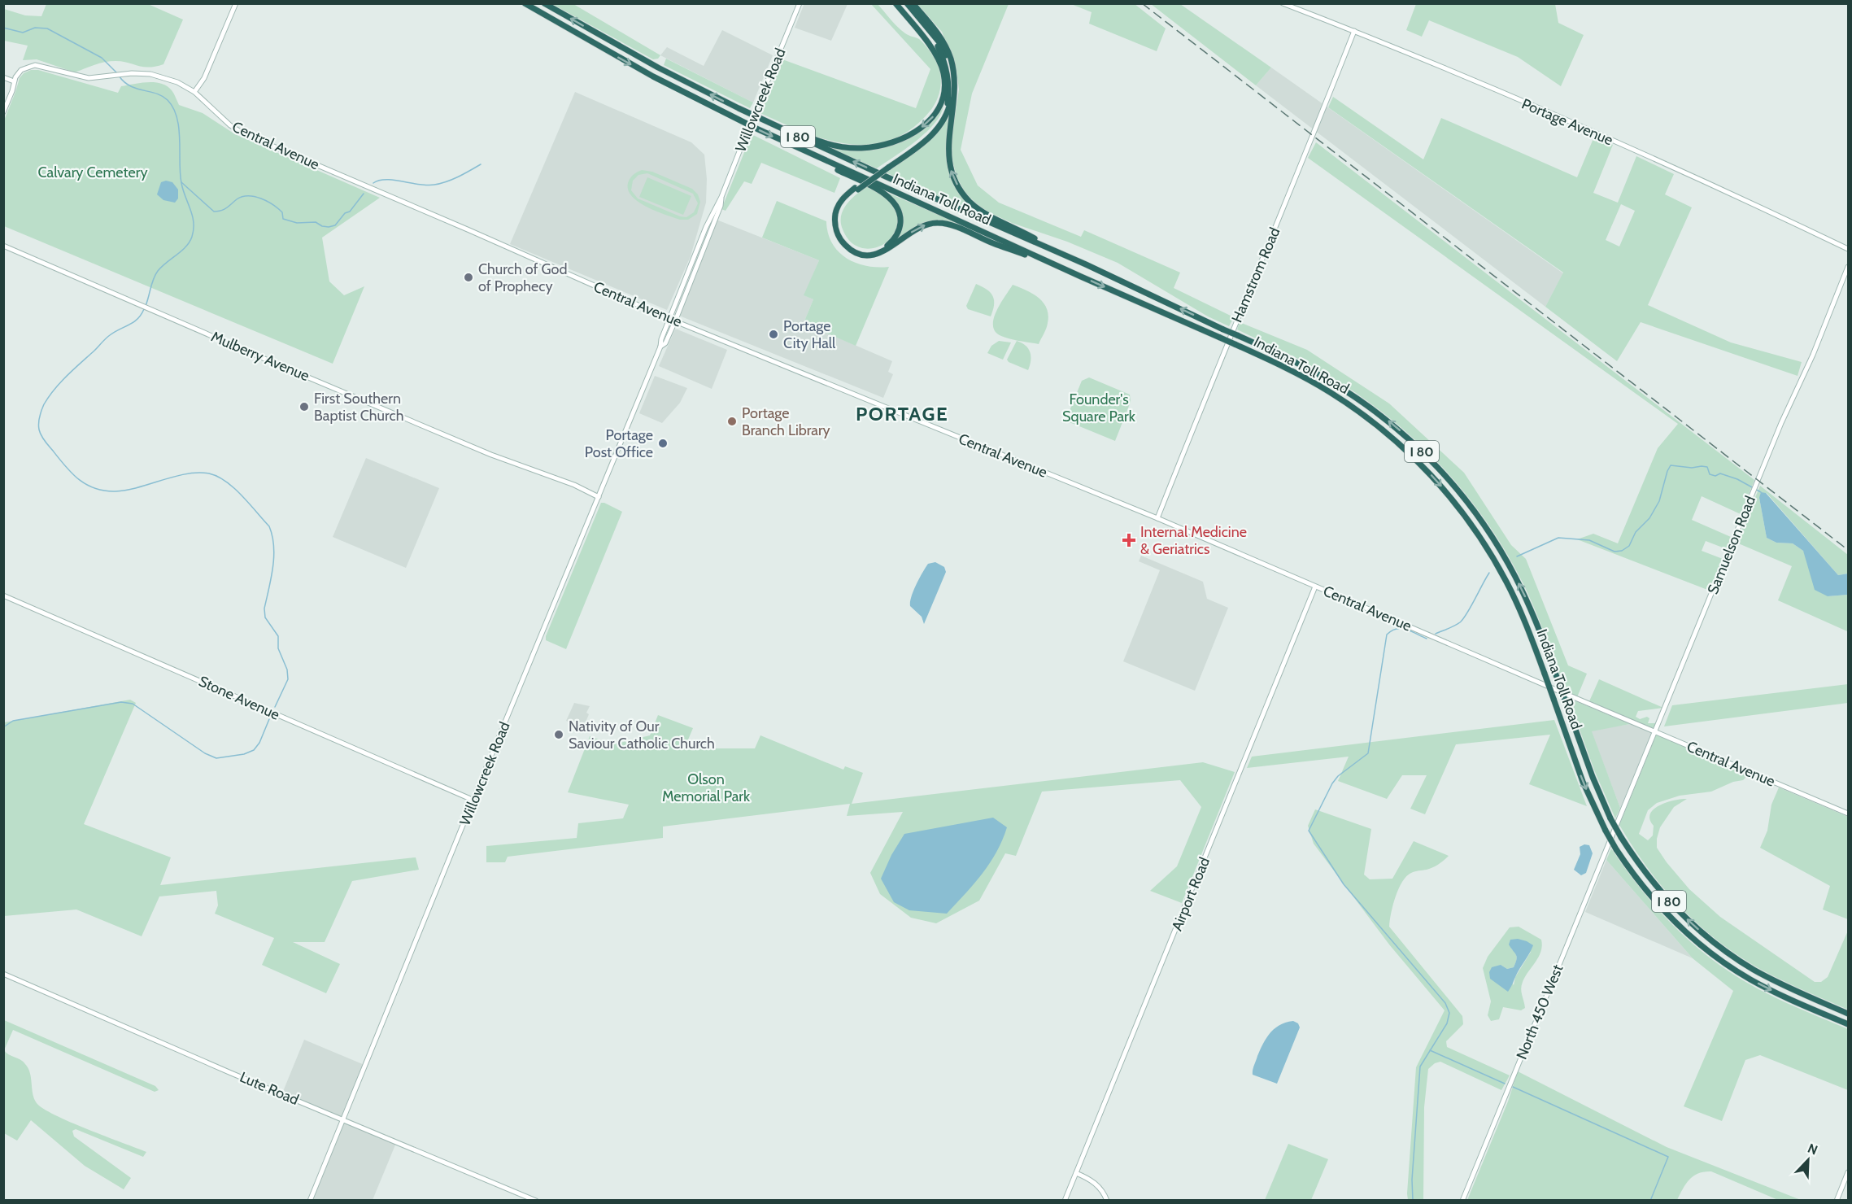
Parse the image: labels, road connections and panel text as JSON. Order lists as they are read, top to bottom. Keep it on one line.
{"streets":{"highway":["I 80","Indiana Toll Road"],"street":["Willowcreek Road","Portage Avenue","Central Avenue","Hamstrom Road","Mulberry Avenue","Samuelson Road","Stone Avenue","Airport Road","North 450 West","Lute Road"]},"crossings":[["Willowcreek Road","Central Avenue"],["Willowcreek Road","Mulberry Avenue"],["Willowcreek Road","Stone Avenue"],["Willowcreek Road","Lute Road"],["Portage Avenue","Hamstrom Road"],["Central Avenue","Hamstrom Road"],["Central Avenue","Samuelson Road"],["Central Avenue","Airport Road"],["Samuelson Road","North 450 West"]],"districts":["PORTAGE"],"parks":["Calvary Cemetery","Founder's Square Park","Olson Memorial Park"],"places":{"other":["Church of God of Prophecy","Portage City Hall","First Southern Baptist Church","Portage Branch Library","Portage Post Office","Nativity of Our Saviour Catholic Church"],"health":["Internal Medicine & Geriatrics"]},"north":"top right"}
